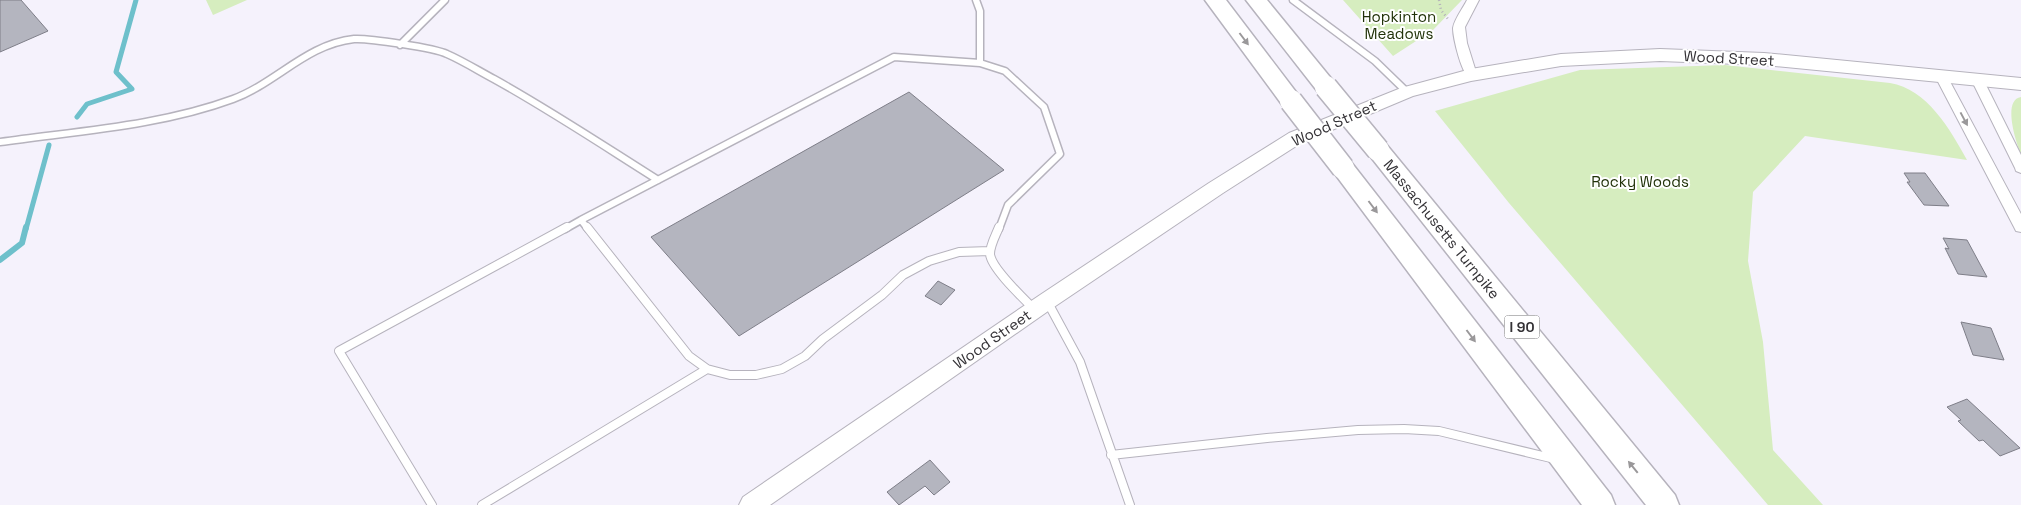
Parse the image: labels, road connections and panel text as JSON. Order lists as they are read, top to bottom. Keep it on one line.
{"streets":{"highway":["Massachusetts Turnpike","I 90"],"main road":["Wood Street"]},"parks":["Hopkinton Meadows","Rocky Woods"]}
